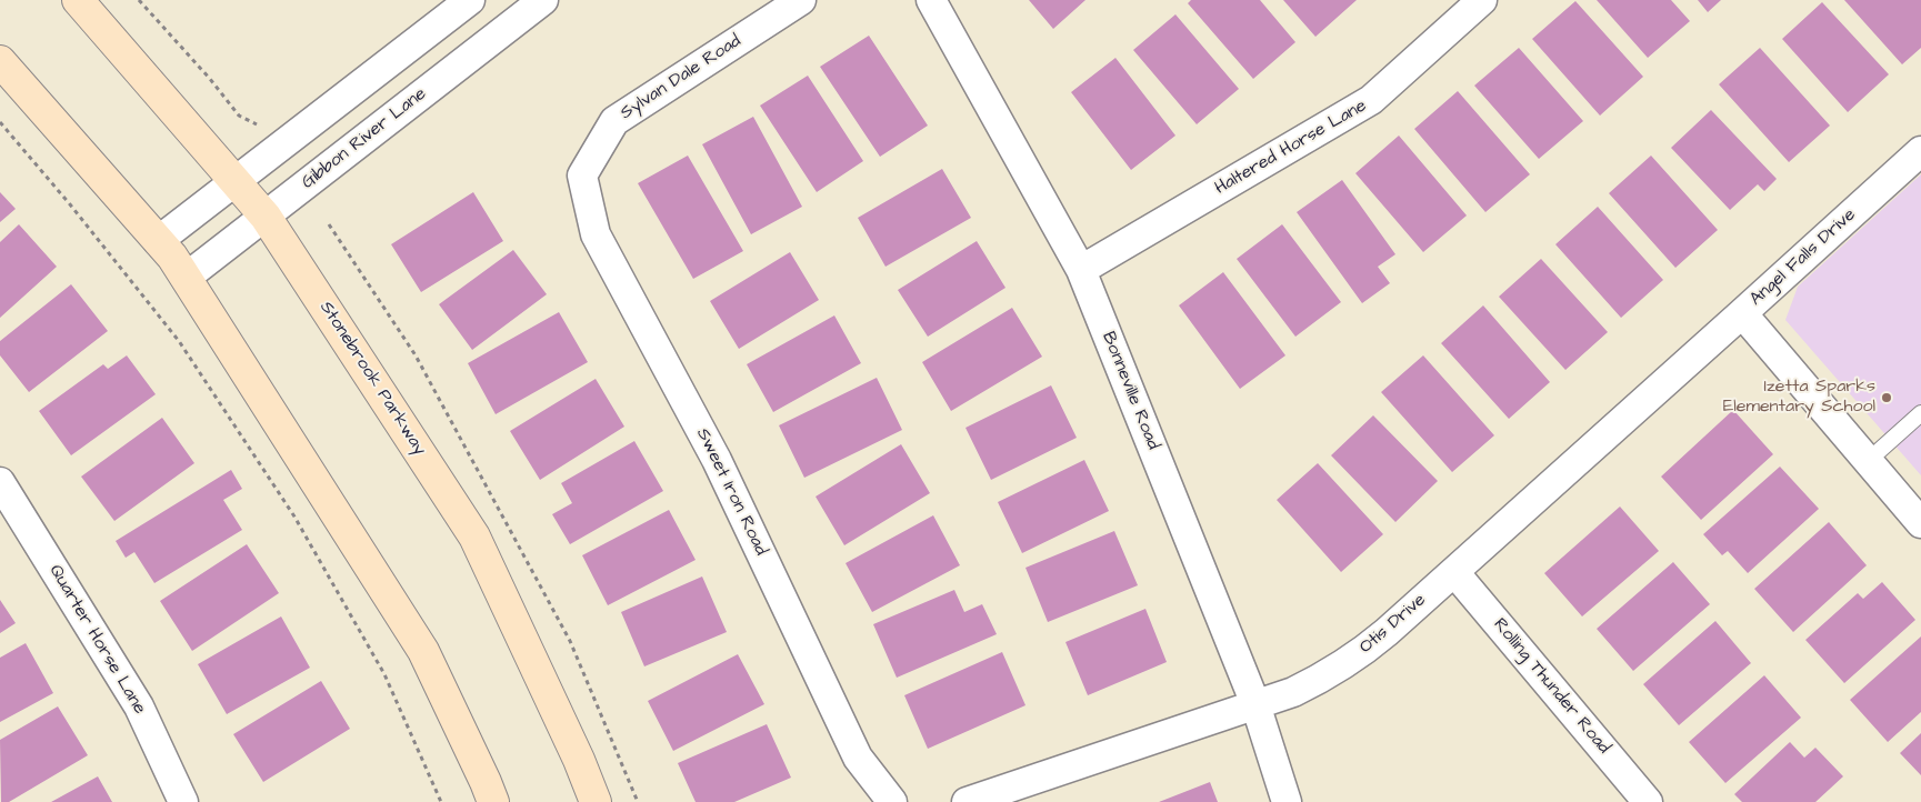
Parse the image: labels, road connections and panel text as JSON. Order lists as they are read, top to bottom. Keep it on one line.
{"streets":{"main road":["Stonebrook Parkway"],"street":["Sylvan Dale Road","Gibbon River Lane","Haltered Horse Lane","Angel Falls Drive","Bonneville Road","Sweet Iron Road","Otis Drive","Quarter Horse Lane","Rolling Thunder Road"]},"crossings":[["Sylvan Dale Road","Sweet Iron Road"],["Gibbon River Lane","Stonebrook Parkway"],["Haltered Horse Lane","Bonneville Road"],["Angel Falls Drive","Otis Drive"],["Bonneville Road","Otis Drive"],["Otis Drive","Rolling Thunder Road"]],"places":["Izetta Sparks Elementary School"]}
